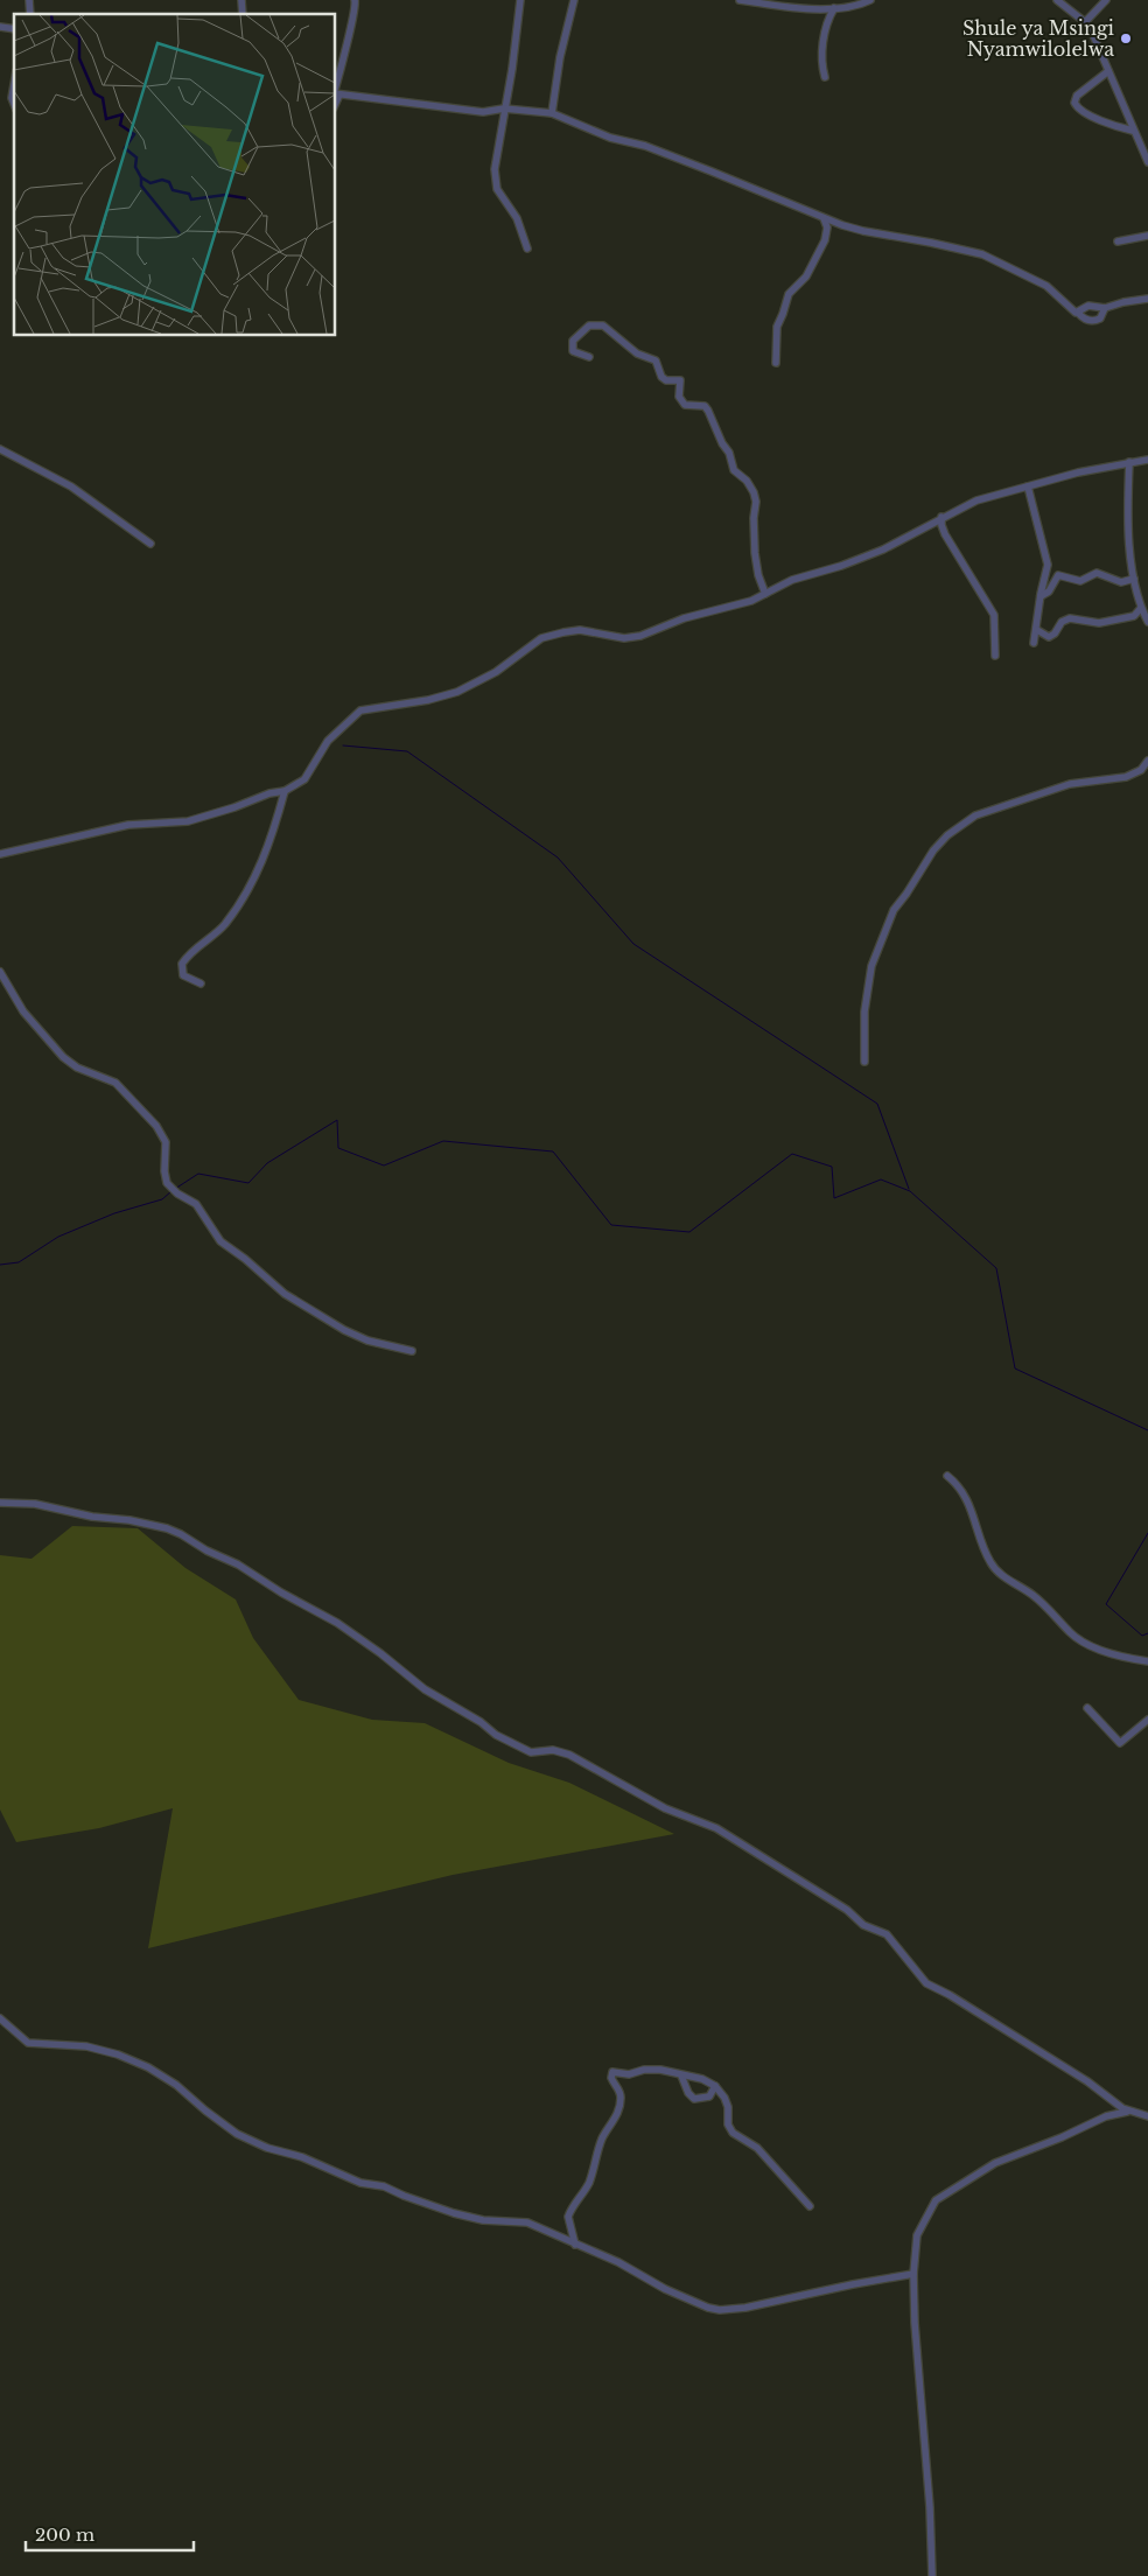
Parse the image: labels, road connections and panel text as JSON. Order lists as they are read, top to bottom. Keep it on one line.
{"places":["Shule ya Msingi Nyamwilolelwa"],"scale_bar":"200 m"}
